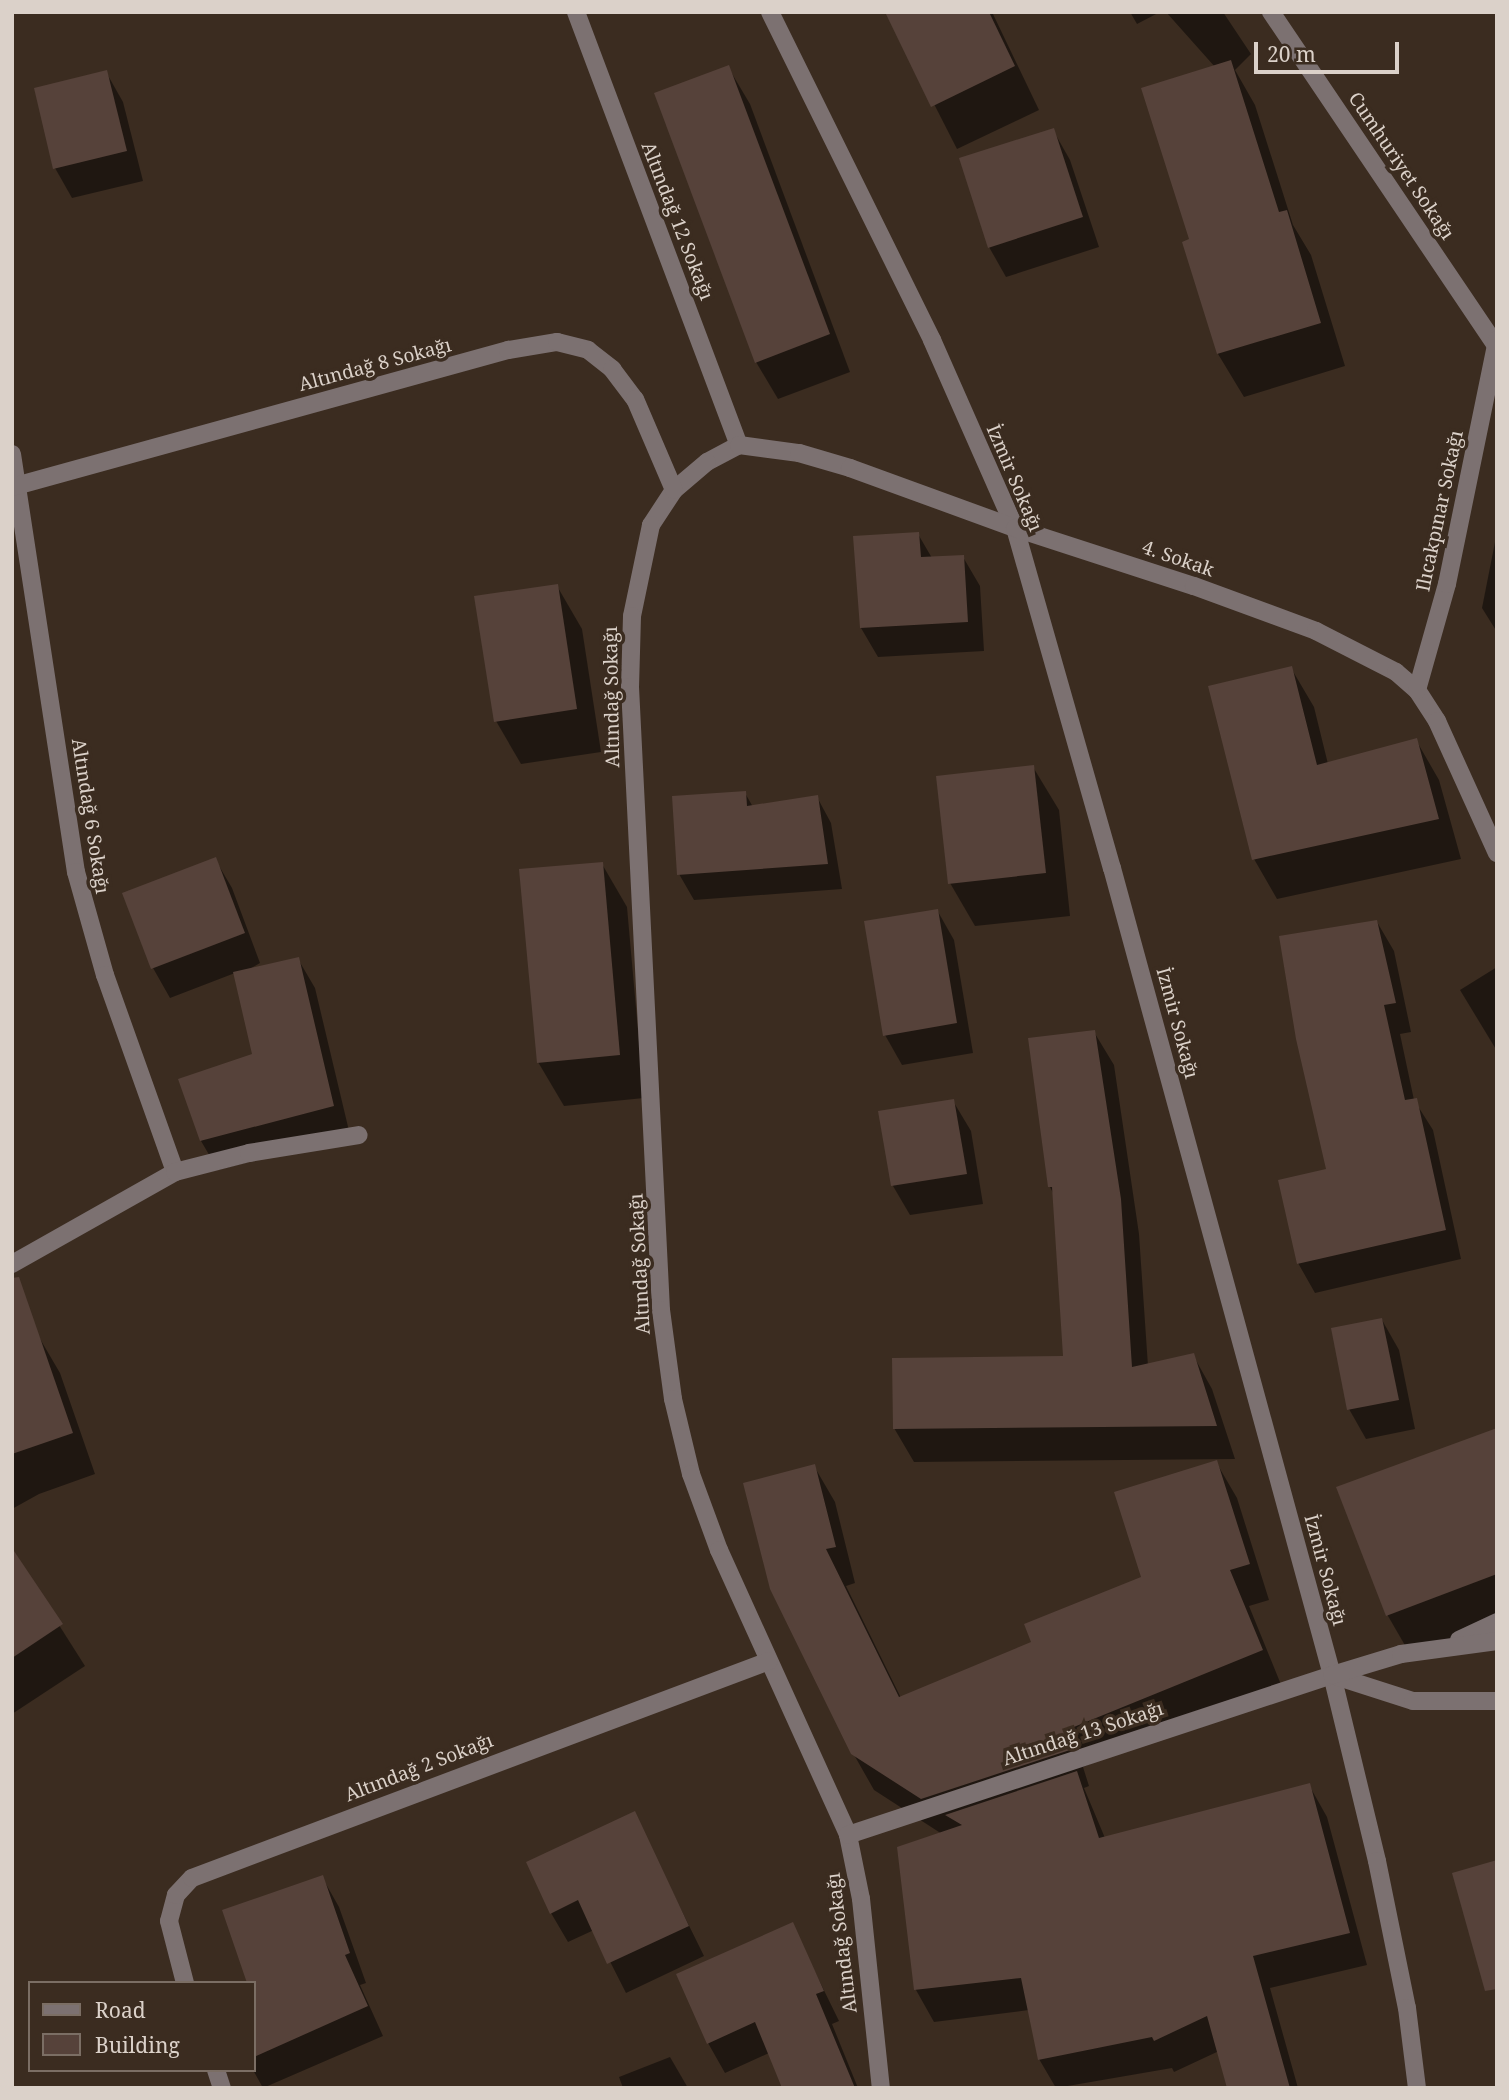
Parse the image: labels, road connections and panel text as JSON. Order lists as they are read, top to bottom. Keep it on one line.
{"streets":{"street":["Cumhuriyet Sokağı","Altındağ 12 Sokağı","Altındağ 8 Sokağı","İzmir Sokağı","Ilıcakpınar Sokağı","4. Sokak","Altındağ Sokağı","Altındağ 6 Sokağı","Altındağ 13 Sokağı","Altındağ 2 Sokağı"]},"crossings":[["Cumhuriyet Sokağı","Ilıcakpınar Sokağı"],["Altındağ 12 Sokağı","4. Sokak"],["Altındağ 12 Sokağı","Altındağ Sokağı"],["Altındağ 8 Sokağı","Altındağ Sokağı"],["Altındağ 8 Sokağı","Altındağ 6 Sokağı"],["İzmir Sokağı","4. Sokak"],["İzmir Sokağı","Altındağ 13 Sokağı"],["Ilıcakpınar Sokağı","4. Sokak"],["4. Sokak","Altındağ Sokağı"],["Altındağ Sokağı","Altındağ 13 Sokağı"],["Altındağ Sokağı","Altındağ 2 Sokağı"]],"legend":["Road","Building"],"scale_bar":"20 m"}
